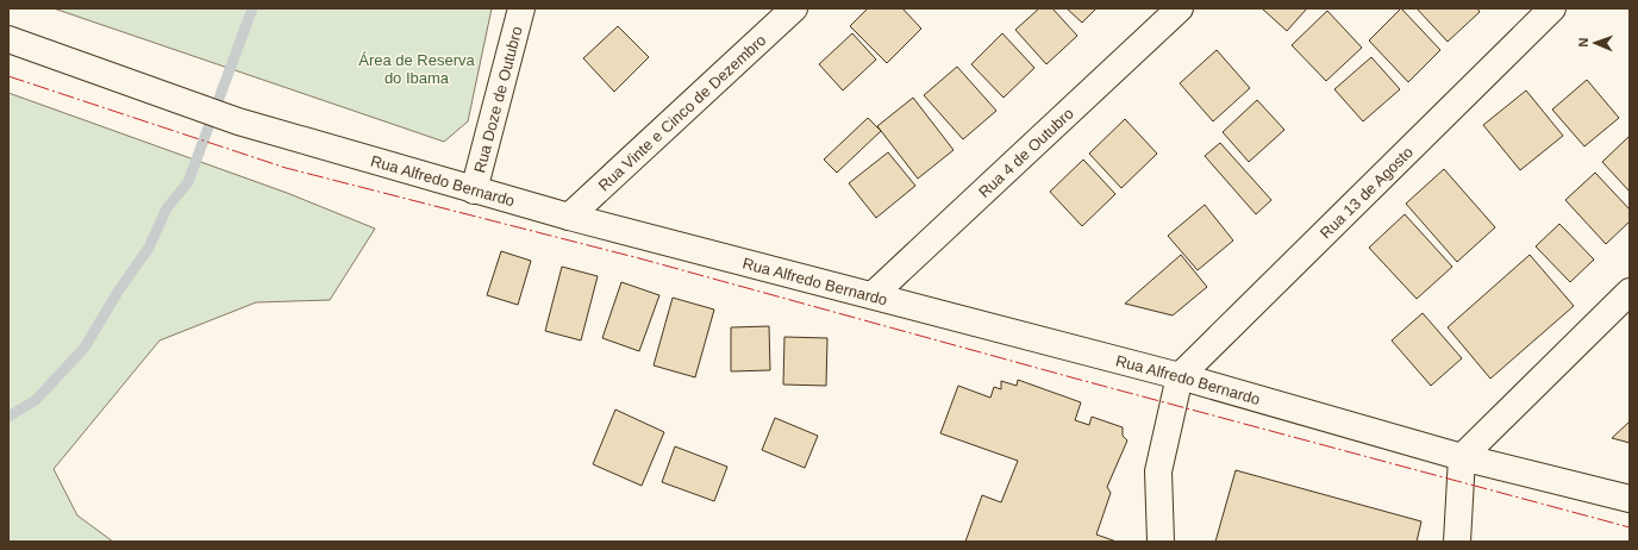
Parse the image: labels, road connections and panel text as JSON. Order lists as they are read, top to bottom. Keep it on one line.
{"streets":{"street":["Rua Doze de Outubro","Rua Vinte e Cinco de Dezembro","Rua 4 de Outubro","Rua Alfredo Bernardo","Rua 13 de Agosto"]},"crossings":[["Rua Doze de Outubro","Rua Alfredo Bernardo"],["Rua Vinte e Cinco de Dezembro","Rua Alfredo Bernardo"],["Rua 4 de Outubro","Rua Alfredo Bernardo"],["Rua Alfredo Bernardo","Rua 13 de Agosto"]],"parks":["Área de Reserva do Ibama"],"north":"left"}
